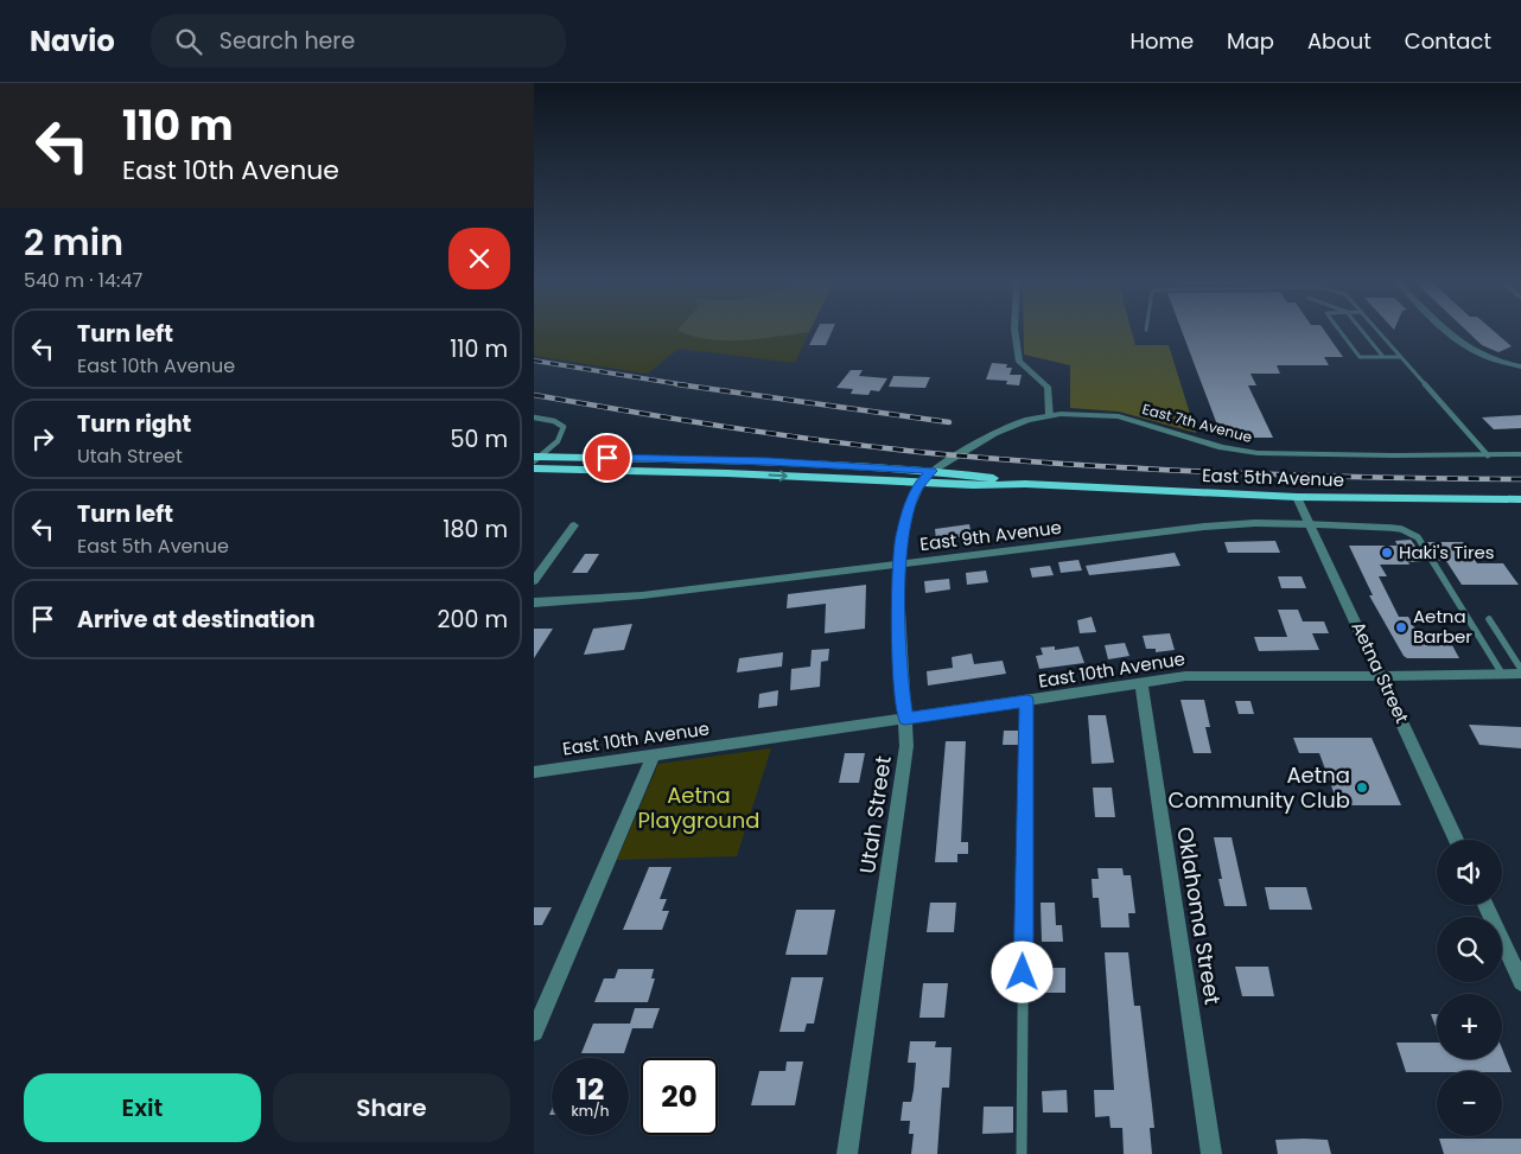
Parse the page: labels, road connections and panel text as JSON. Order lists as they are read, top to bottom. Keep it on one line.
{"streets":{"main road":["East 5th Avenue"],"street":["East 7th Avenue","East 9th Avenue","East 10th Avenue","Aetna Street","Utah Street","Oklahoma Street"]},"crossings":[["East 7th Avenue","East 5th Avenue"],["East 7th Avenue","Utah Street"],["East 5th Avenue","Aetna Street"],["East 5th Avenue","Utah Street"],["East 9th Avenue","Aetna Street"],["East 9th Avenue","Utah Street"],["East 10th Avenue","Aetna Street"],["East 10th Avenue","Utah Street"],["East 10th Avenue","Oklahoma Street"]],"parks":["Aetna Playground"],"places":["Haki's Tires","Aetna Barber","Aetna Community Club"],"page":{"header":"Navio","search":"Search here","nav":["Home","Map","About","Contact"],"turn":["110 m","East 10th Avenue"],"heading":["2 min","540 m · 14:47"],"list":[{"name":"Turn left","note":"East 10th Avenue","value":"110 m"},{"name":"Turn right","note":"Utah Street","value":"50 m"},{"name":"Turn left","note":"East 5th Avenue","value":"180 m"},{"name":"Arrive at destination","value":"200 m"}],"map_buttons":["+","−"],"speed":"12 km/h","limit":"20","buttons":["Exit","Share"]}}
